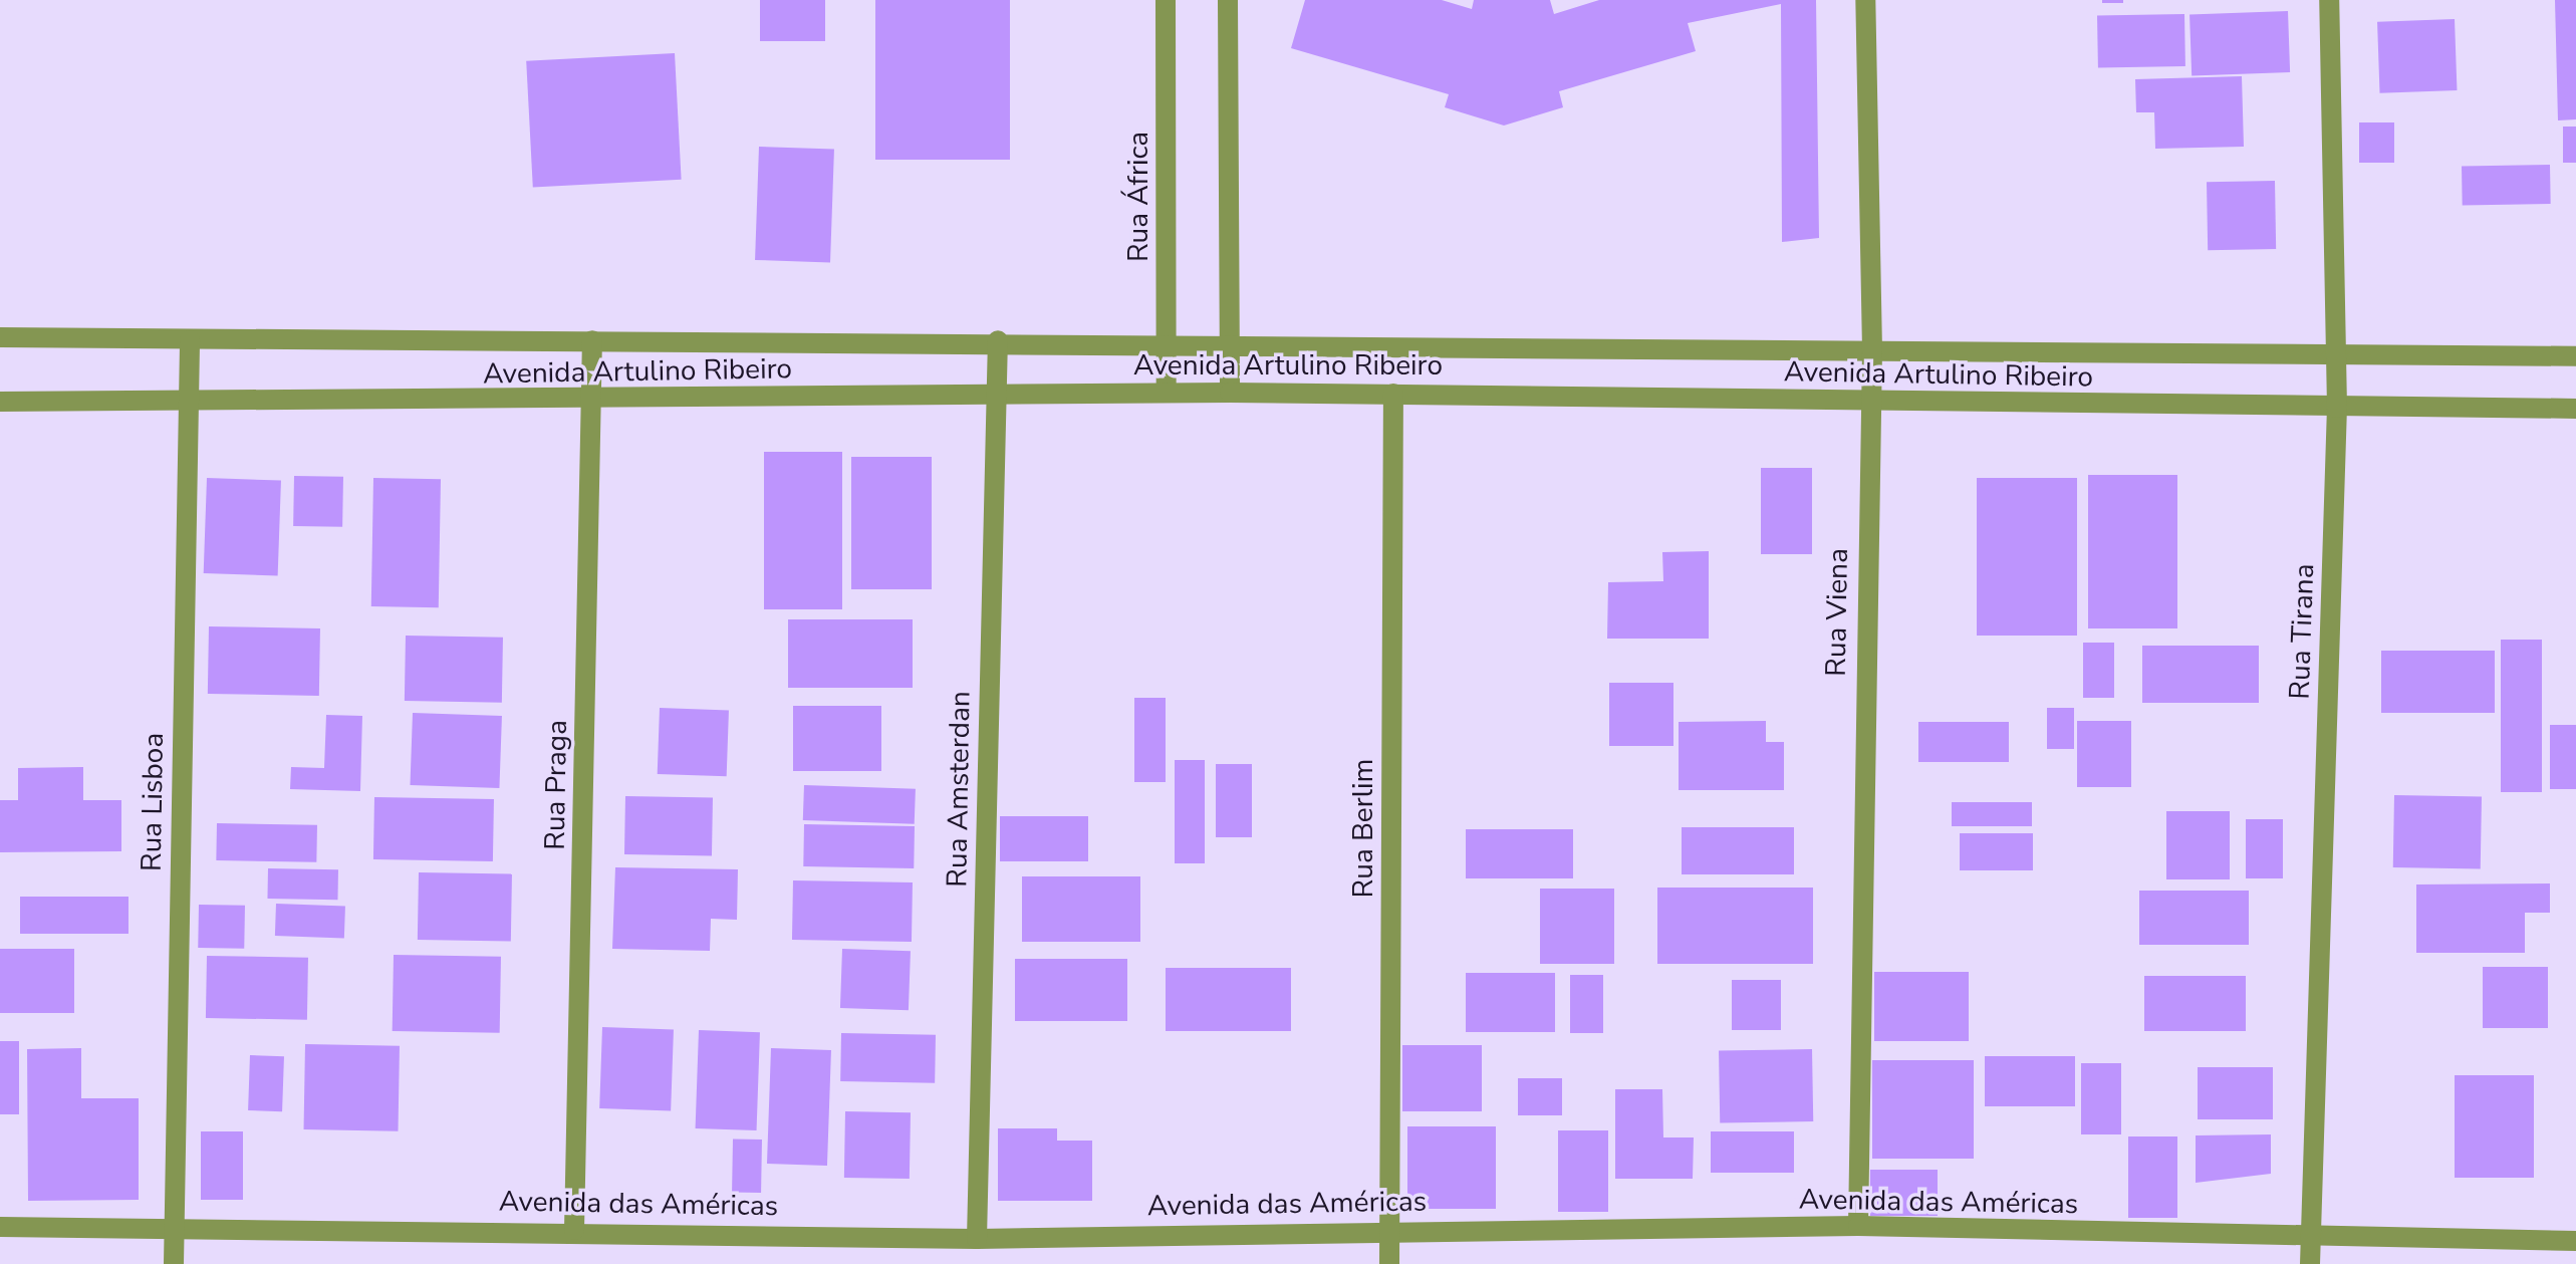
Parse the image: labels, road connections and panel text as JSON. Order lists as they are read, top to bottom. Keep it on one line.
{"streets":{"street":["Rua África","Avenida Artulino Ribeiro","Rua Viena","Rua Tirana","Rua Praga","Rua Amsterdan","Rua Lisboa","Rua Berlim","Avenida das Américas"]},"crossings":[["Rua África","Avenida Artulino Ribeiro"],["Avenida Artulino Ribeiro","Rua Viena"],["Avenida Artulino Ribeiro","Rua Tirana"],["Avenida Artulino Ribeiro","Rua Praga"],["Avenida Artulino Ribeiro","Rua Amsterdan"],["Avenida Artulino Ribeiro","Rua Lisboa"],["Avenida Artulino Ribeiro","Rua Berlim"],["Rua Viena","Avenida das Américas"],["Rua Tirana","Avenida das Américas"],["Rua Praga","Avenida das Américas"],["Rua Amsterdan","Avenida das Américas"],["Rua Lisboa","Avenida das Américas"],["Rua Berlim","Avenida das Américas"]]}
